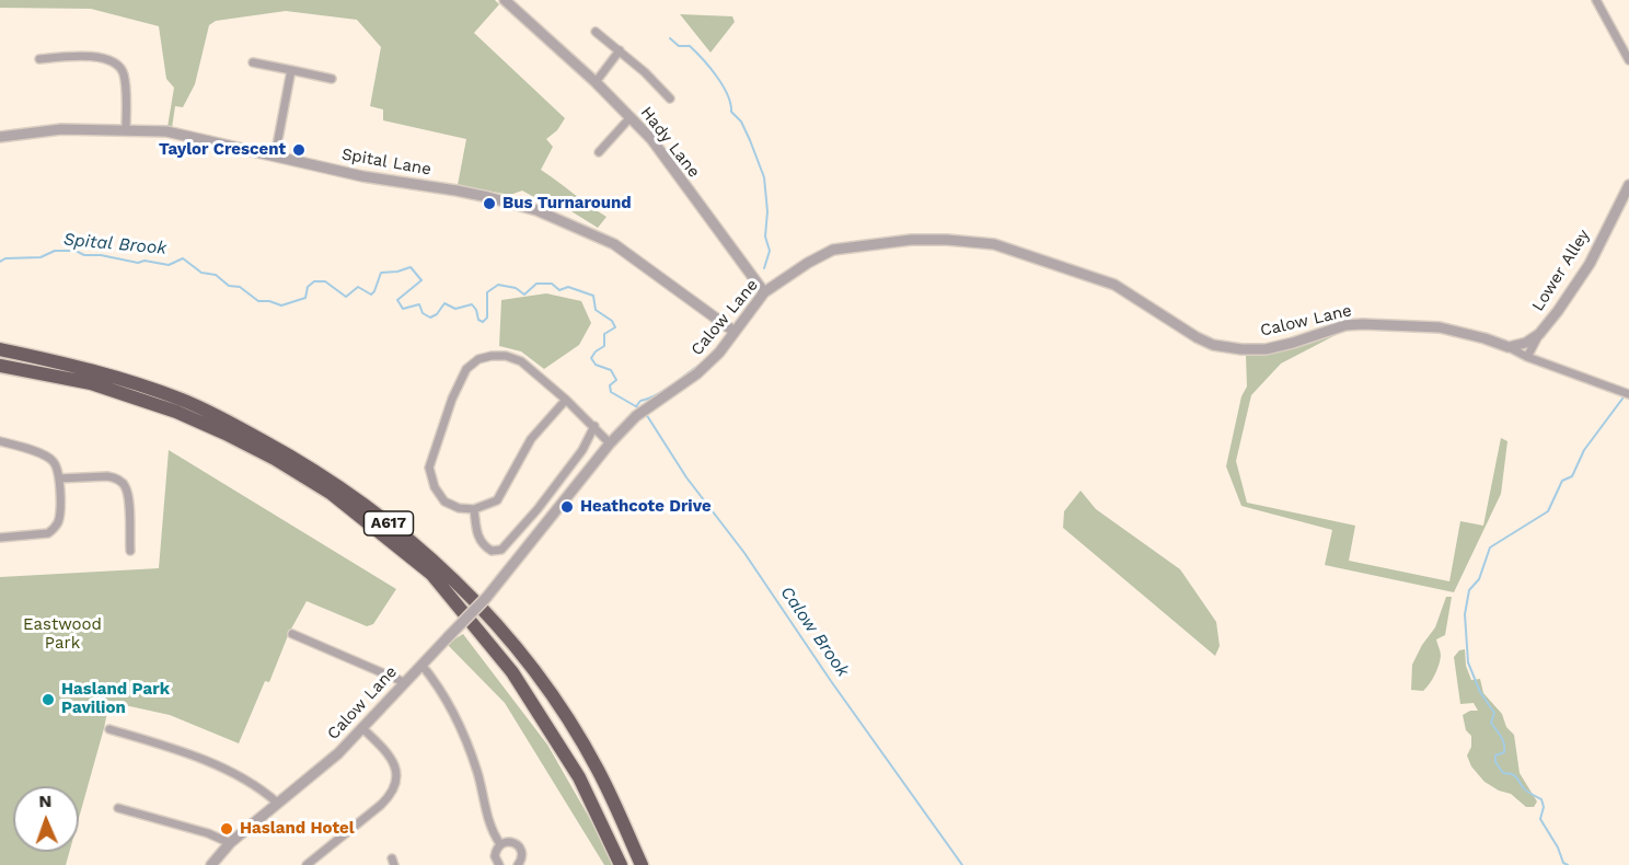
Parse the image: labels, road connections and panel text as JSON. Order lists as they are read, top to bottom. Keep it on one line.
{"streets":{"highway":["A617"],"street":["Hady Lane","Spital Lane","Lower Alley","Calow Lane"]},"crossings":[["Hady Lane","Calow Lane"],["Spital Lane","Calow Lane"],["Lower Alley","Calow Lane"]],"water":["Spital Brook","Calow Brook"],"parks":["Eastwood Park"],"places":["Taylor Crescent","Bus Turnaround","Heathcote Drive","Hasland Park Pavilion","Hasland Hotel"],"north":"top"}
